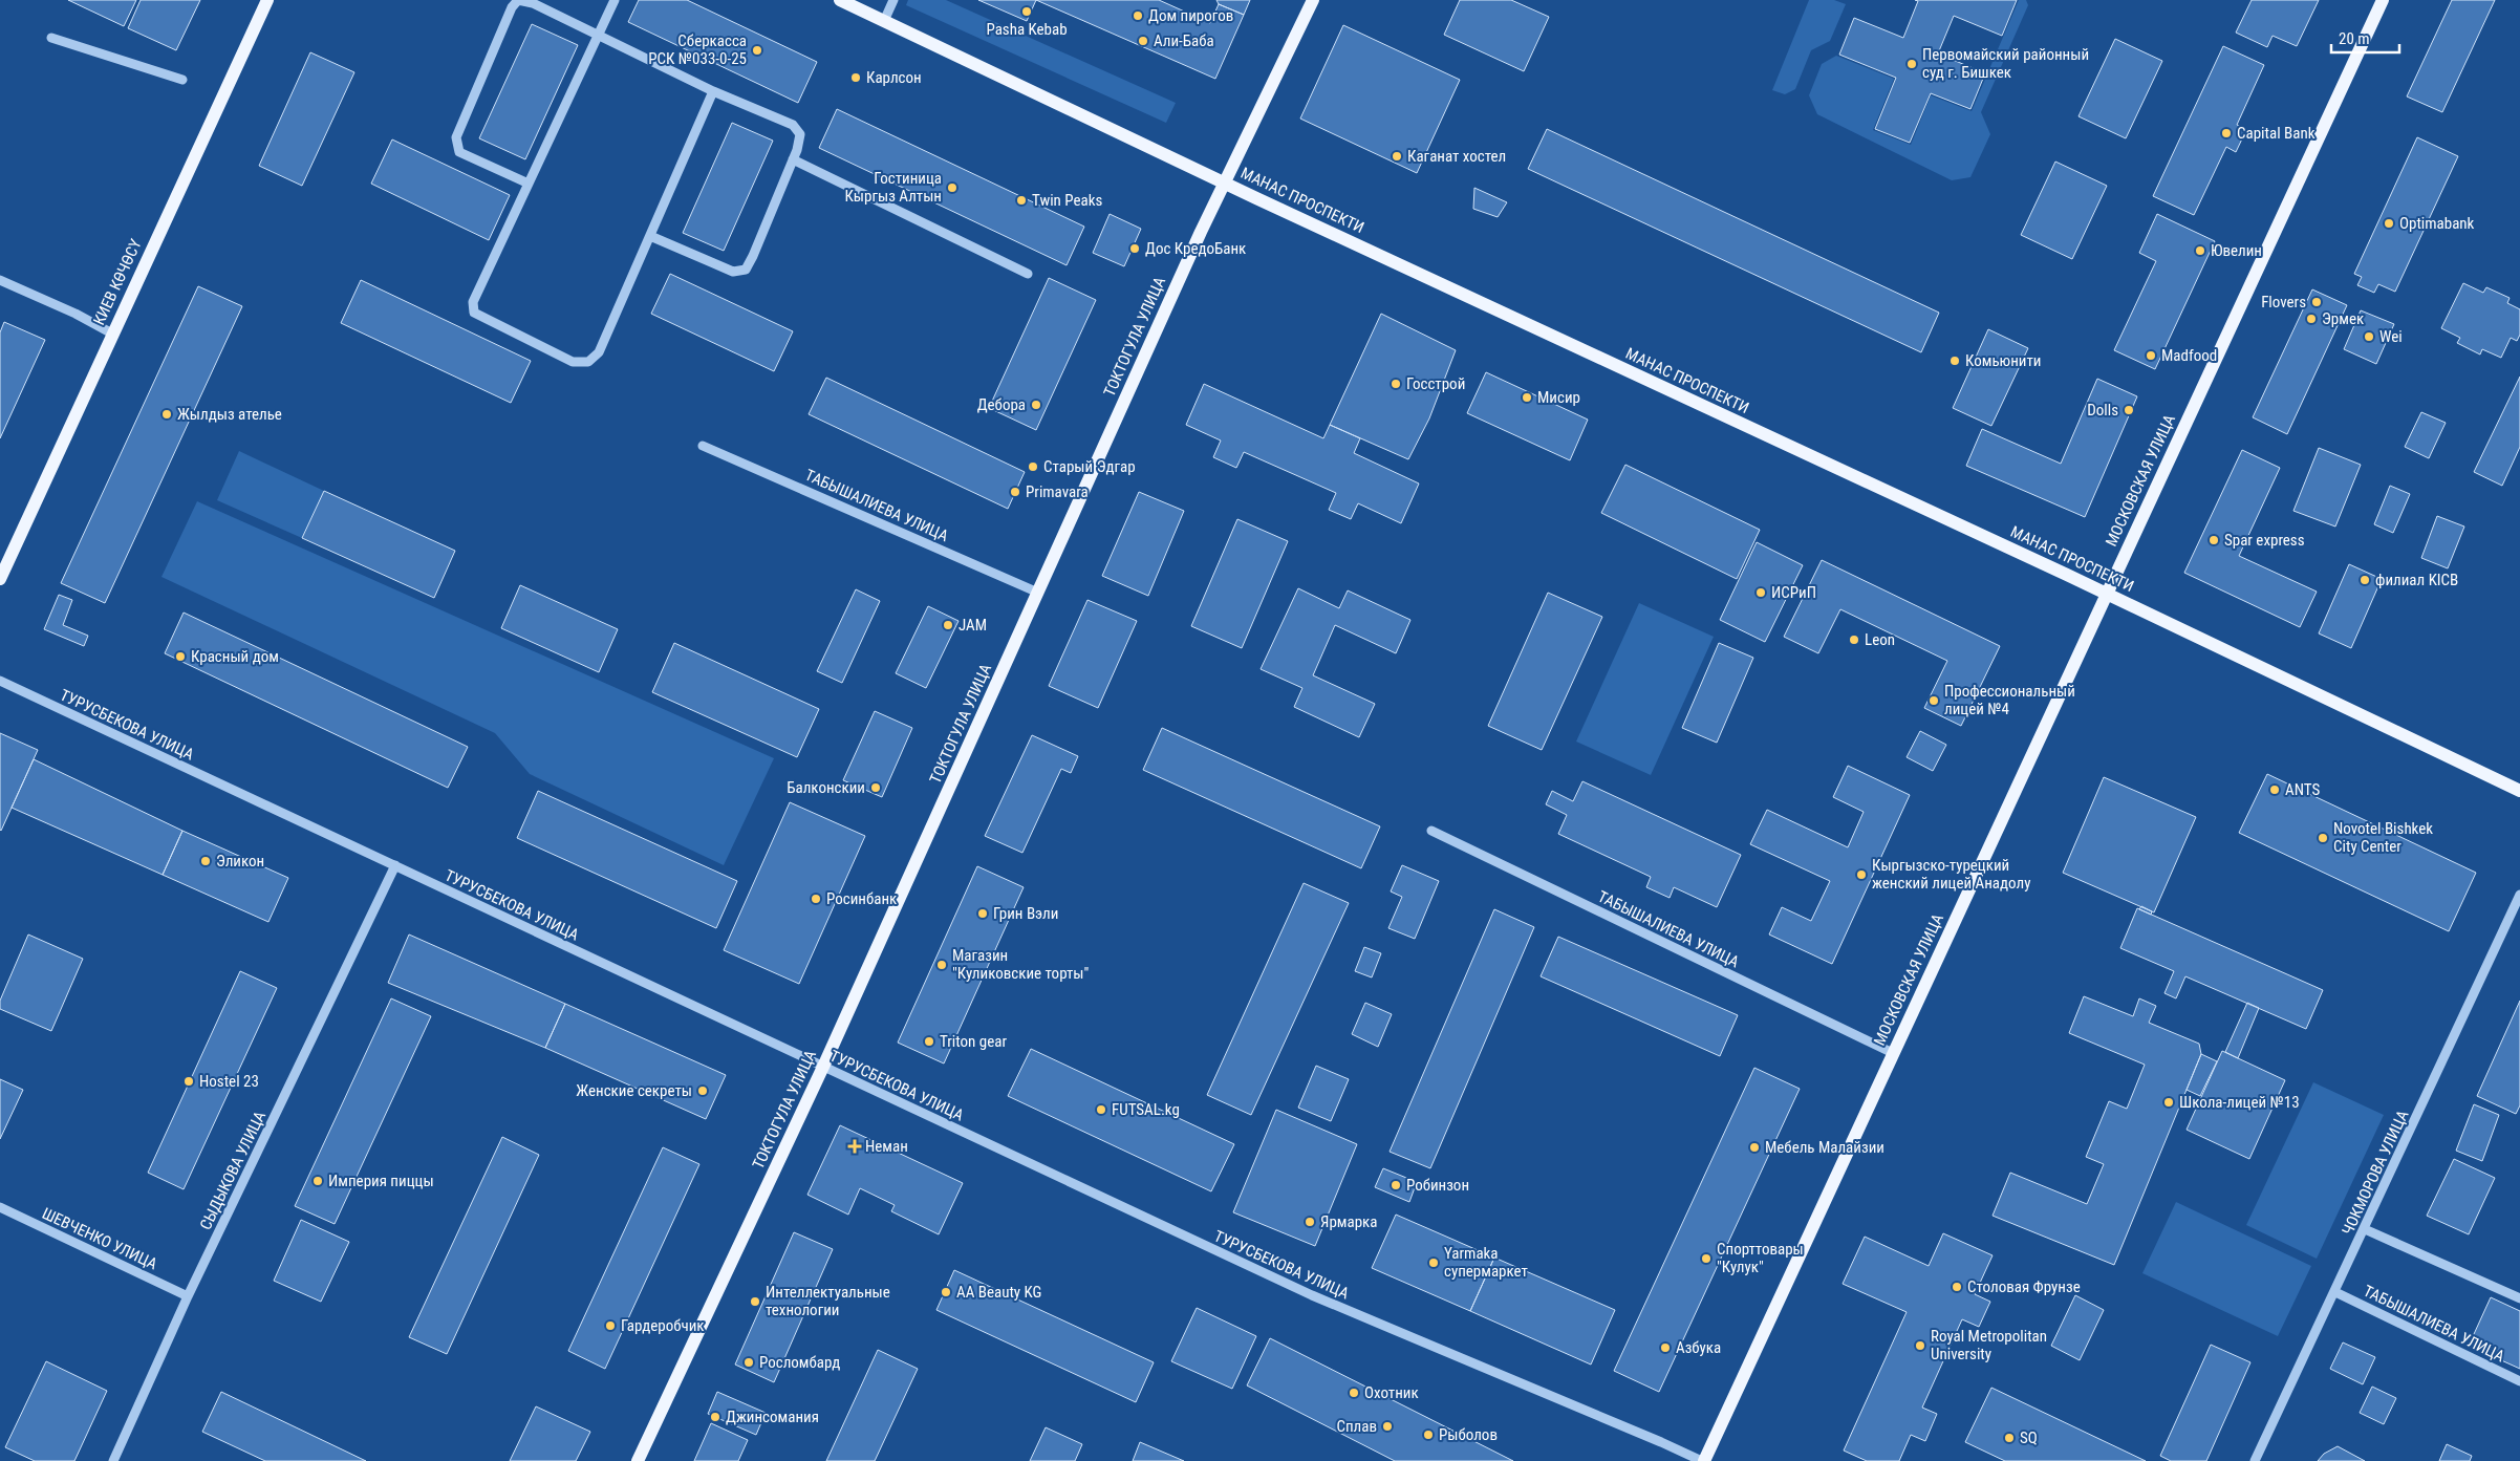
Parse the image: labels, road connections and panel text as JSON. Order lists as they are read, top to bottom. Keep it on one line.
{"streets":{"main road":["МАНАС ПРОСПЕКТИ","КИЕВ КӨЧӨСҮ","ТОКТОГУЛА УЛИЦА","МОСКОВСКАЯ УЛИЦА"],"street":["ТАБЫШАЛИЕВА УЛИЦА","ТУРУСБЕКОВА УЛИЦА","СЫДЫКОВА УЛИЦА","ЧОКМОРОВА УЛИЦА","ШЕВЧЕНКО УЛИЦА"]},"crossings":[["МАНАС ПРОСПЕКТИ","ТОКТОГУЛА УЛИЦА"],["МАНАС ПРОСПЕКТИ","МОСКОВСКАЯ УЛИЦА"],["ТОКТОГУЛА УЛИЦА","ТАБЫШАЛИЕВА УЛИЦА"],["ТОКТОГУЛА УЛИЦА","ТУРУСБЕКОВА УЛИЦА"],["МОСКОВСКАЯ УЛИЦА","ТАБЫШАЛИЕВА УЛИЦА"],["МОСКОВСКАЯ УЛИЦА","ТУРУСБЕКОВА УЛИЦА"],["ТАБЫШАЛИЕВА УЛИЦА","ЧОКМОРОВА УЛИЦА"],["ТУРУСБЕКОВА УЛИЦА","СЫДЫКОВА УЛИЦА"],["СЫДЫКОВА УЛИЦА","ШЕВЧЕНКО УЛИЦА"]],"places":{"other":["Pasha Kebab","Дом пирогов","Али-Баба","Сберкасса РСК №033-0-25","Первомайский районный суд г. Бишкек","Карлсон","Capital Bank","Каганат хостел","Гостиница Кыргыз Алтын","Twin Peaks","Optimabank","Дос КредоБанк","Ювелин","Flovers","Эрмек","Wei","Madfood","Комьюнити","Госстрой","Мисир","Дебора","Dolls","Жылдыз ателье","Старый Эдгар","Primavara","Spar express","филиал KICB","ИСРиП","JAM","Leon","Красный дом","Профессиональный лицей №4","Балконскии","ANTS","Novotel Bishkek City Center","Эликон","Кыргызско-турецкий женский лицей Анадолу","Росинбанк","Грин Вэли","Магазин \"Куликовские торты\"","Triton gear","Hostel 23","Женские секреты","Школа-лицей №13","FUTSAL.kg","Мебель Малайзии","Империя пиццы","Робинзон","Ярмарка","Спорттовары \"Кулук\"","Yarmaka супермаркет","Столовая Фрунзе","AA Beauty KG","Интеллектуальные технологии","Гардеробчик","Royal Metropolitan University","Азбука","Росломбард","Охотник","Джинсомания","Сплав","Рыболов","SQ"],"health":["Неман"]},"scale_bar":"20 m"}
